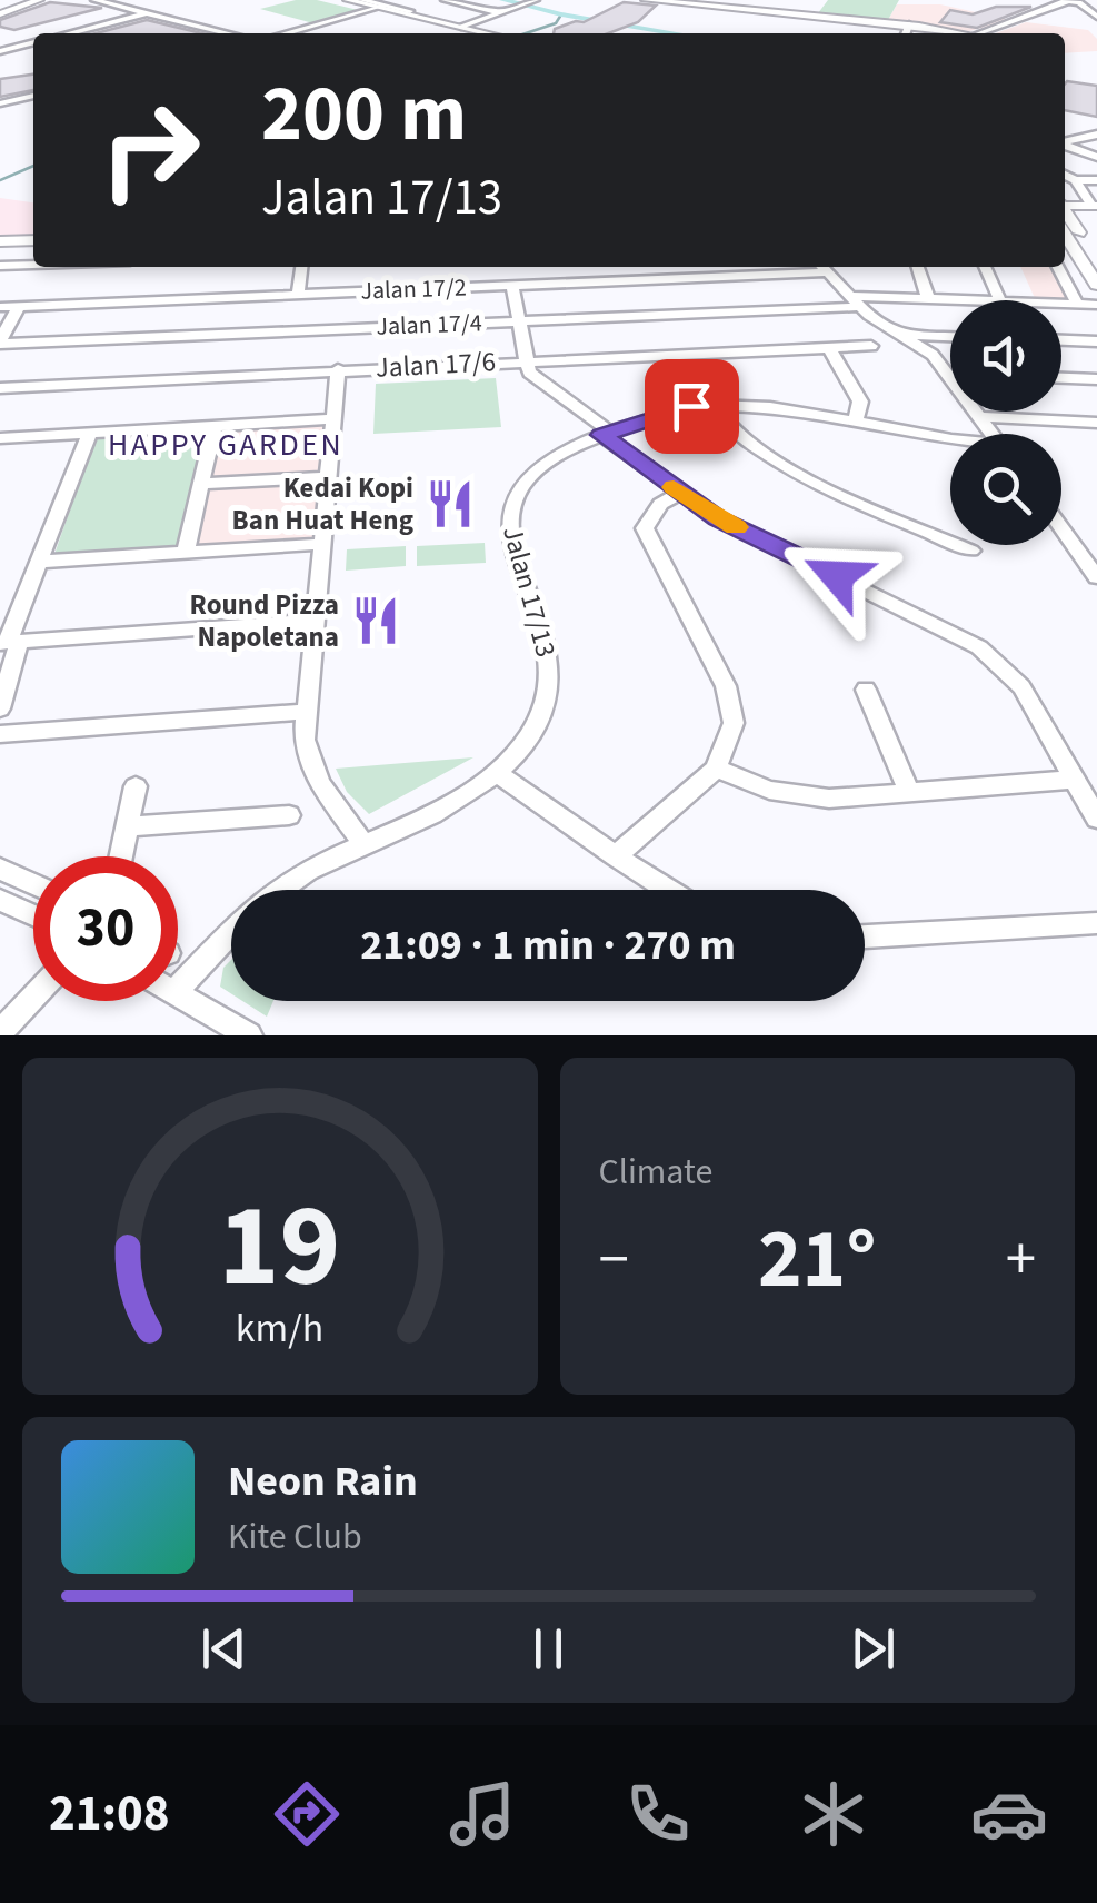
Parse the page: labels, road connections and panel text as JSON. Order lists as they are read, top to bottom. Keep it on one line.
{"streets":{"street":["Jalan 17/2","Jalan 17/4","Jalan 17/6","Jalan 17/13"]},"districts":["HAPPY GARDEN"],"places":{"restaurant":["Kedai Kopi Ban Huat Heng","Round Pizza Napoletana"]},"page":{"turn":["200 m","Jalan 17/13"],"limit":"30","trip":"21:09 · 1 min · 270 m","tile":"Climate","heat":["−","21°","+"],"song":["Neon Rain","Kite Club"],"tabs":"21:08","gauge":["19","km/h"]}}
